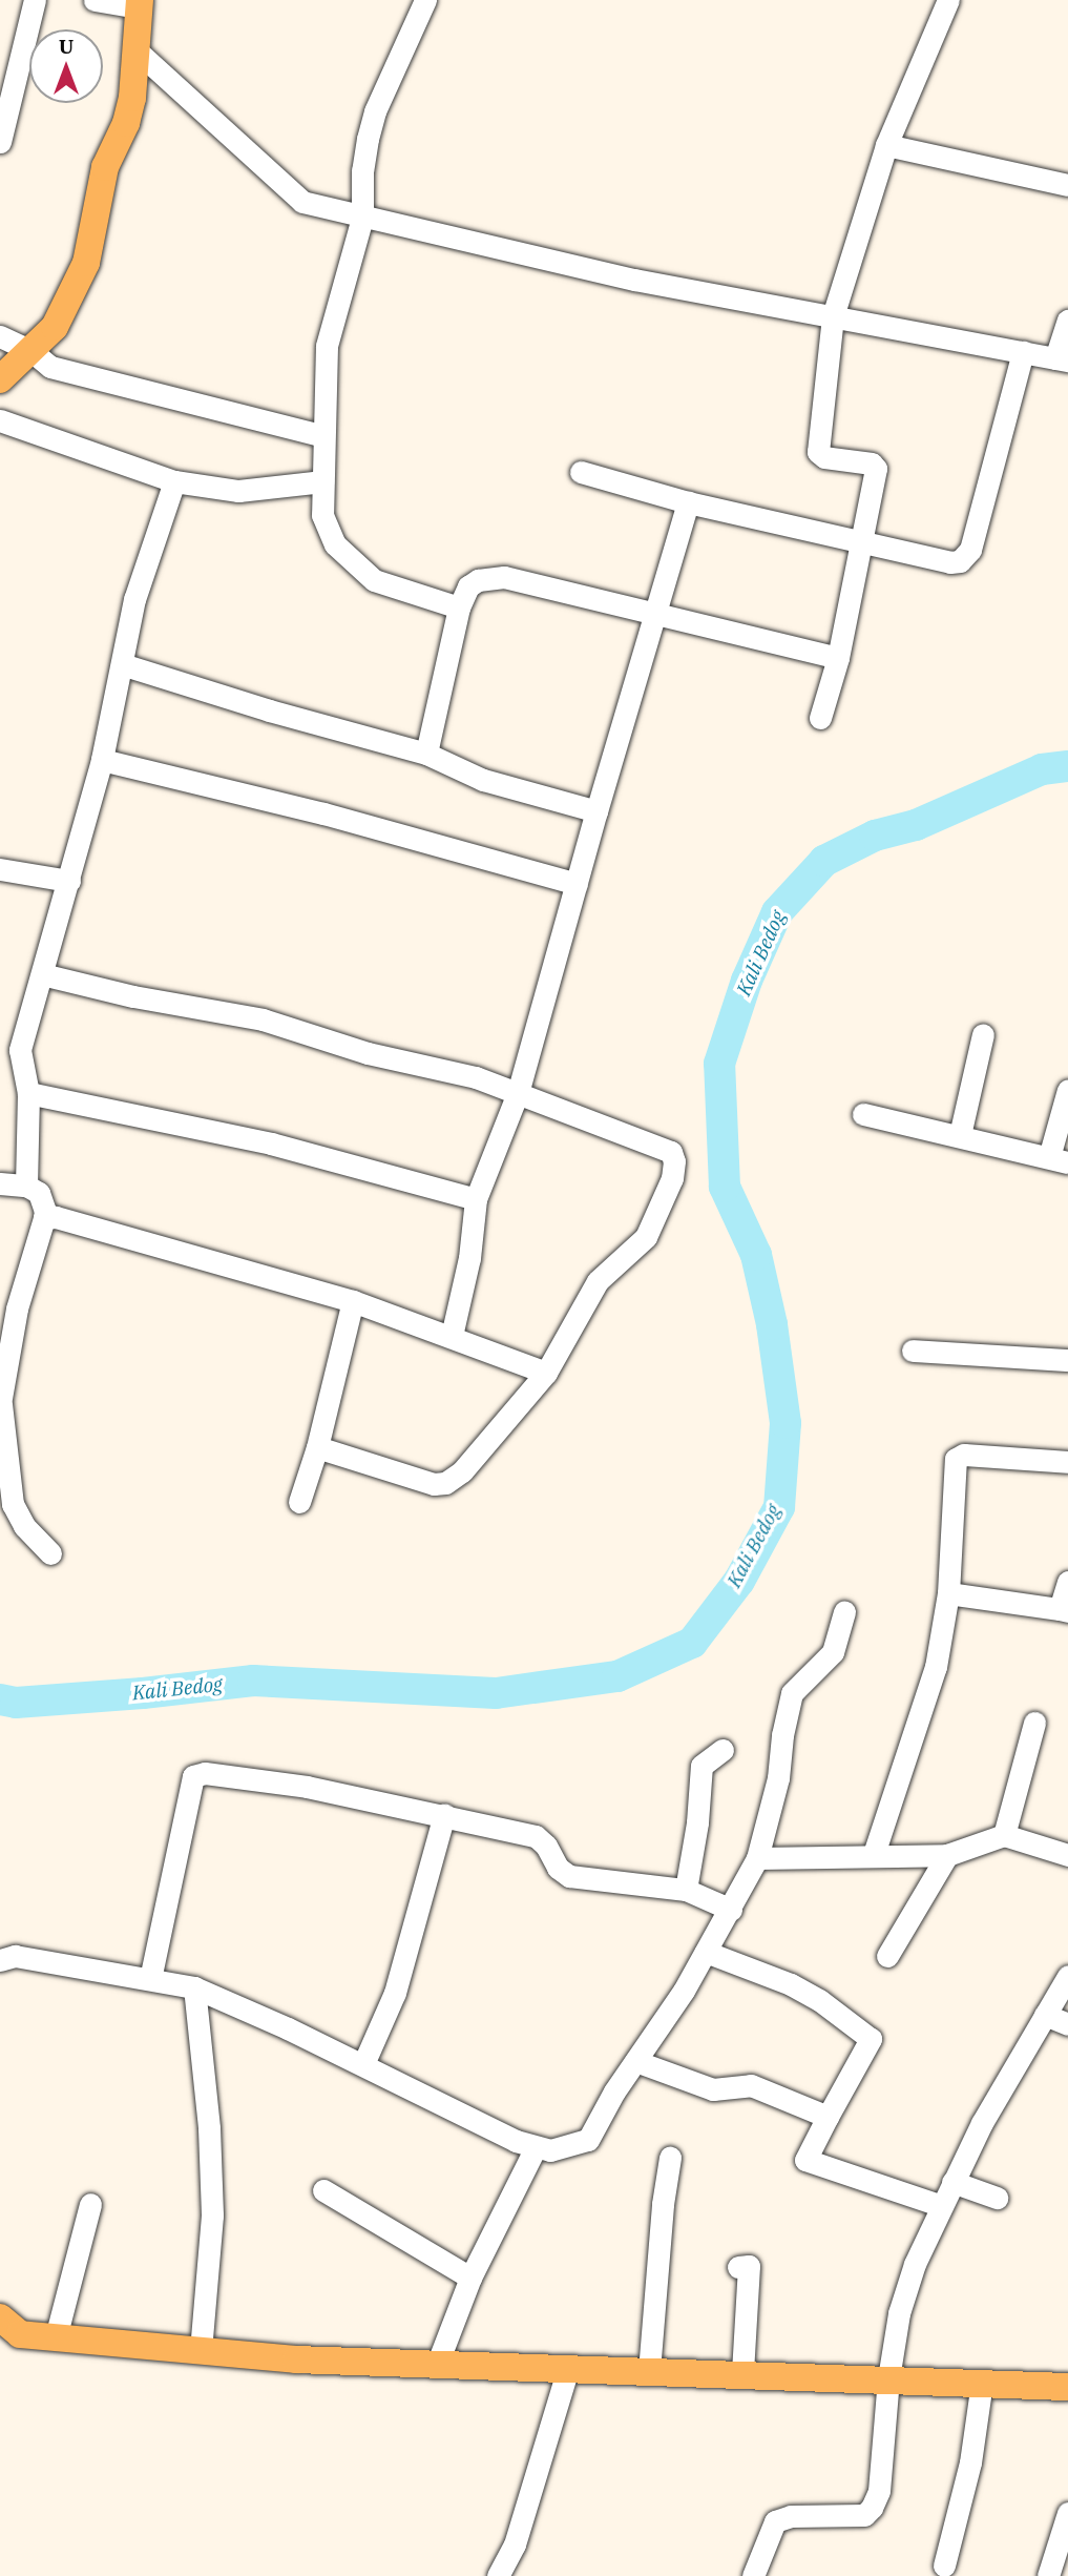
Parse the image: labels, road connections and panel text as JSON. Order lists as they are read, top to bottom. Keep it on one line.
{"water":["Kali Bedog"],"north":"top"}
